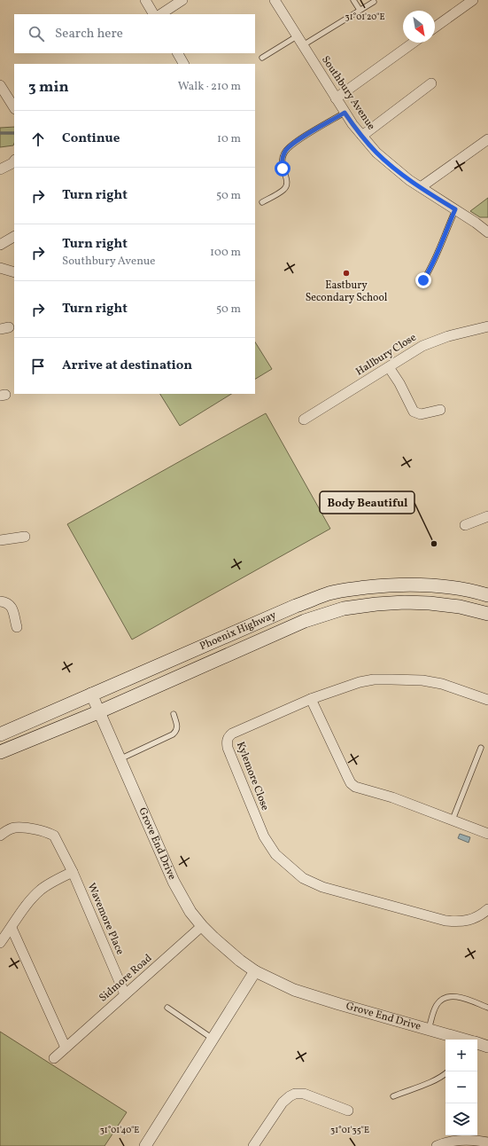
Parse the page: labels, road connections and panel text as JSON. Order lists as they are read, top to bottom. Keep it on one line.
{"streets":{"main road":["Phoenix Highway"],"street":["Southbury Avenue","Hallbury Close","Kylemore Close","Grove End Drive","Wavemore Place","Sidmore Road"]},"crossings":[["Phoenix Highway","Grove End Drive"],["Grove End Drive","Sidmore Road"],["Wavemore Place","Sidmore Road"]],"places":["Eastbury Secondary School","Body Beautiful"],"north":"bottom right","page":{"search":"Search here","heading":["3 min","Walk · 210 m"],"list":[["Continue","10 m"],["Turn right","50 m"],["Turn right","Southbury Avenue","100 m"],["Turn right","50 m"],"Arrive at destination"],"map_buttons":["+","−"]},"coordinates":["31°01'20\"E","31°01'40\"E","31°01'35\"E"]}
